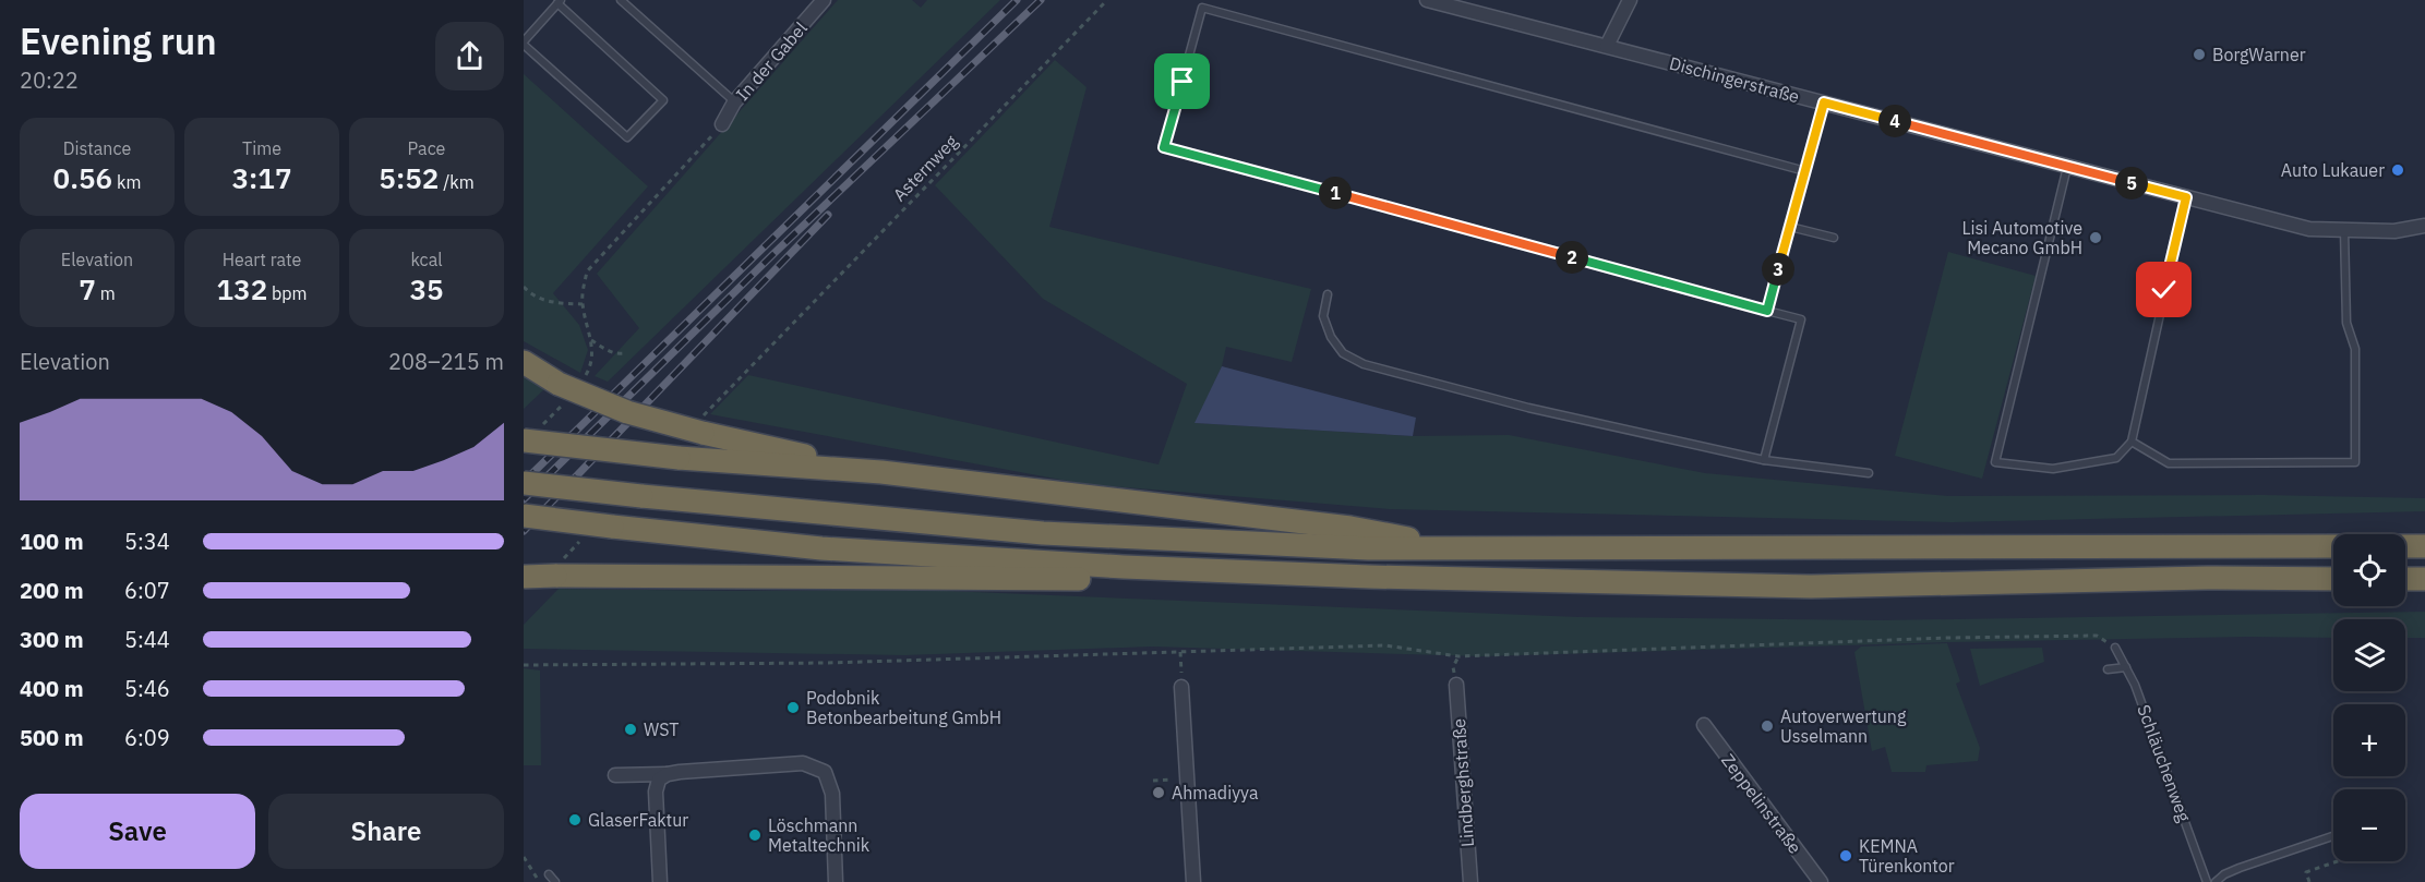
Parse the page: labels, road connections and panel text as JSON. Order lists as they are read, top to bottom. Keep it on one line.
{"streets":{"street":["In der Gabel","Dischingerstraße","Lindberghstraße","Zeppelinstraße"],"lane":["Schläuchenweg"],"path":["Asternweg"]},"places":["BorgWarner","Auto Lukauer","Lisi Automotive Mecano GmbH","Podobnik Betonbearbeitung GmbH","Autoverwertung Usselmann","WST","Ahmadiyya","GlaserFaktur","Löschmann Metaltechnik","KEMNA Türenkontor"],"page":{"heading":["Evening run","20:22"],"pins":["4","5","1","2","3"],"stats":[["Distance","0.56 km"],["Time","3:17"],["Pace","5:52 /km"],["Elevation","7 m"],["Heart rate","132 bpm"],["kcal","35"]],"chart":["Elevation","208–215 m"],"list":[{"name":"100 m","note":"5:34"},{"name":"200 m","note":"6:07"},{"name":"300 m","note":"5:44"},{"name":"400 m","note":"5:46"},{"name":"500 m","note":"6:09"}],"map_buttons":["+","−"],"buttons":["Save","Share"]}}
